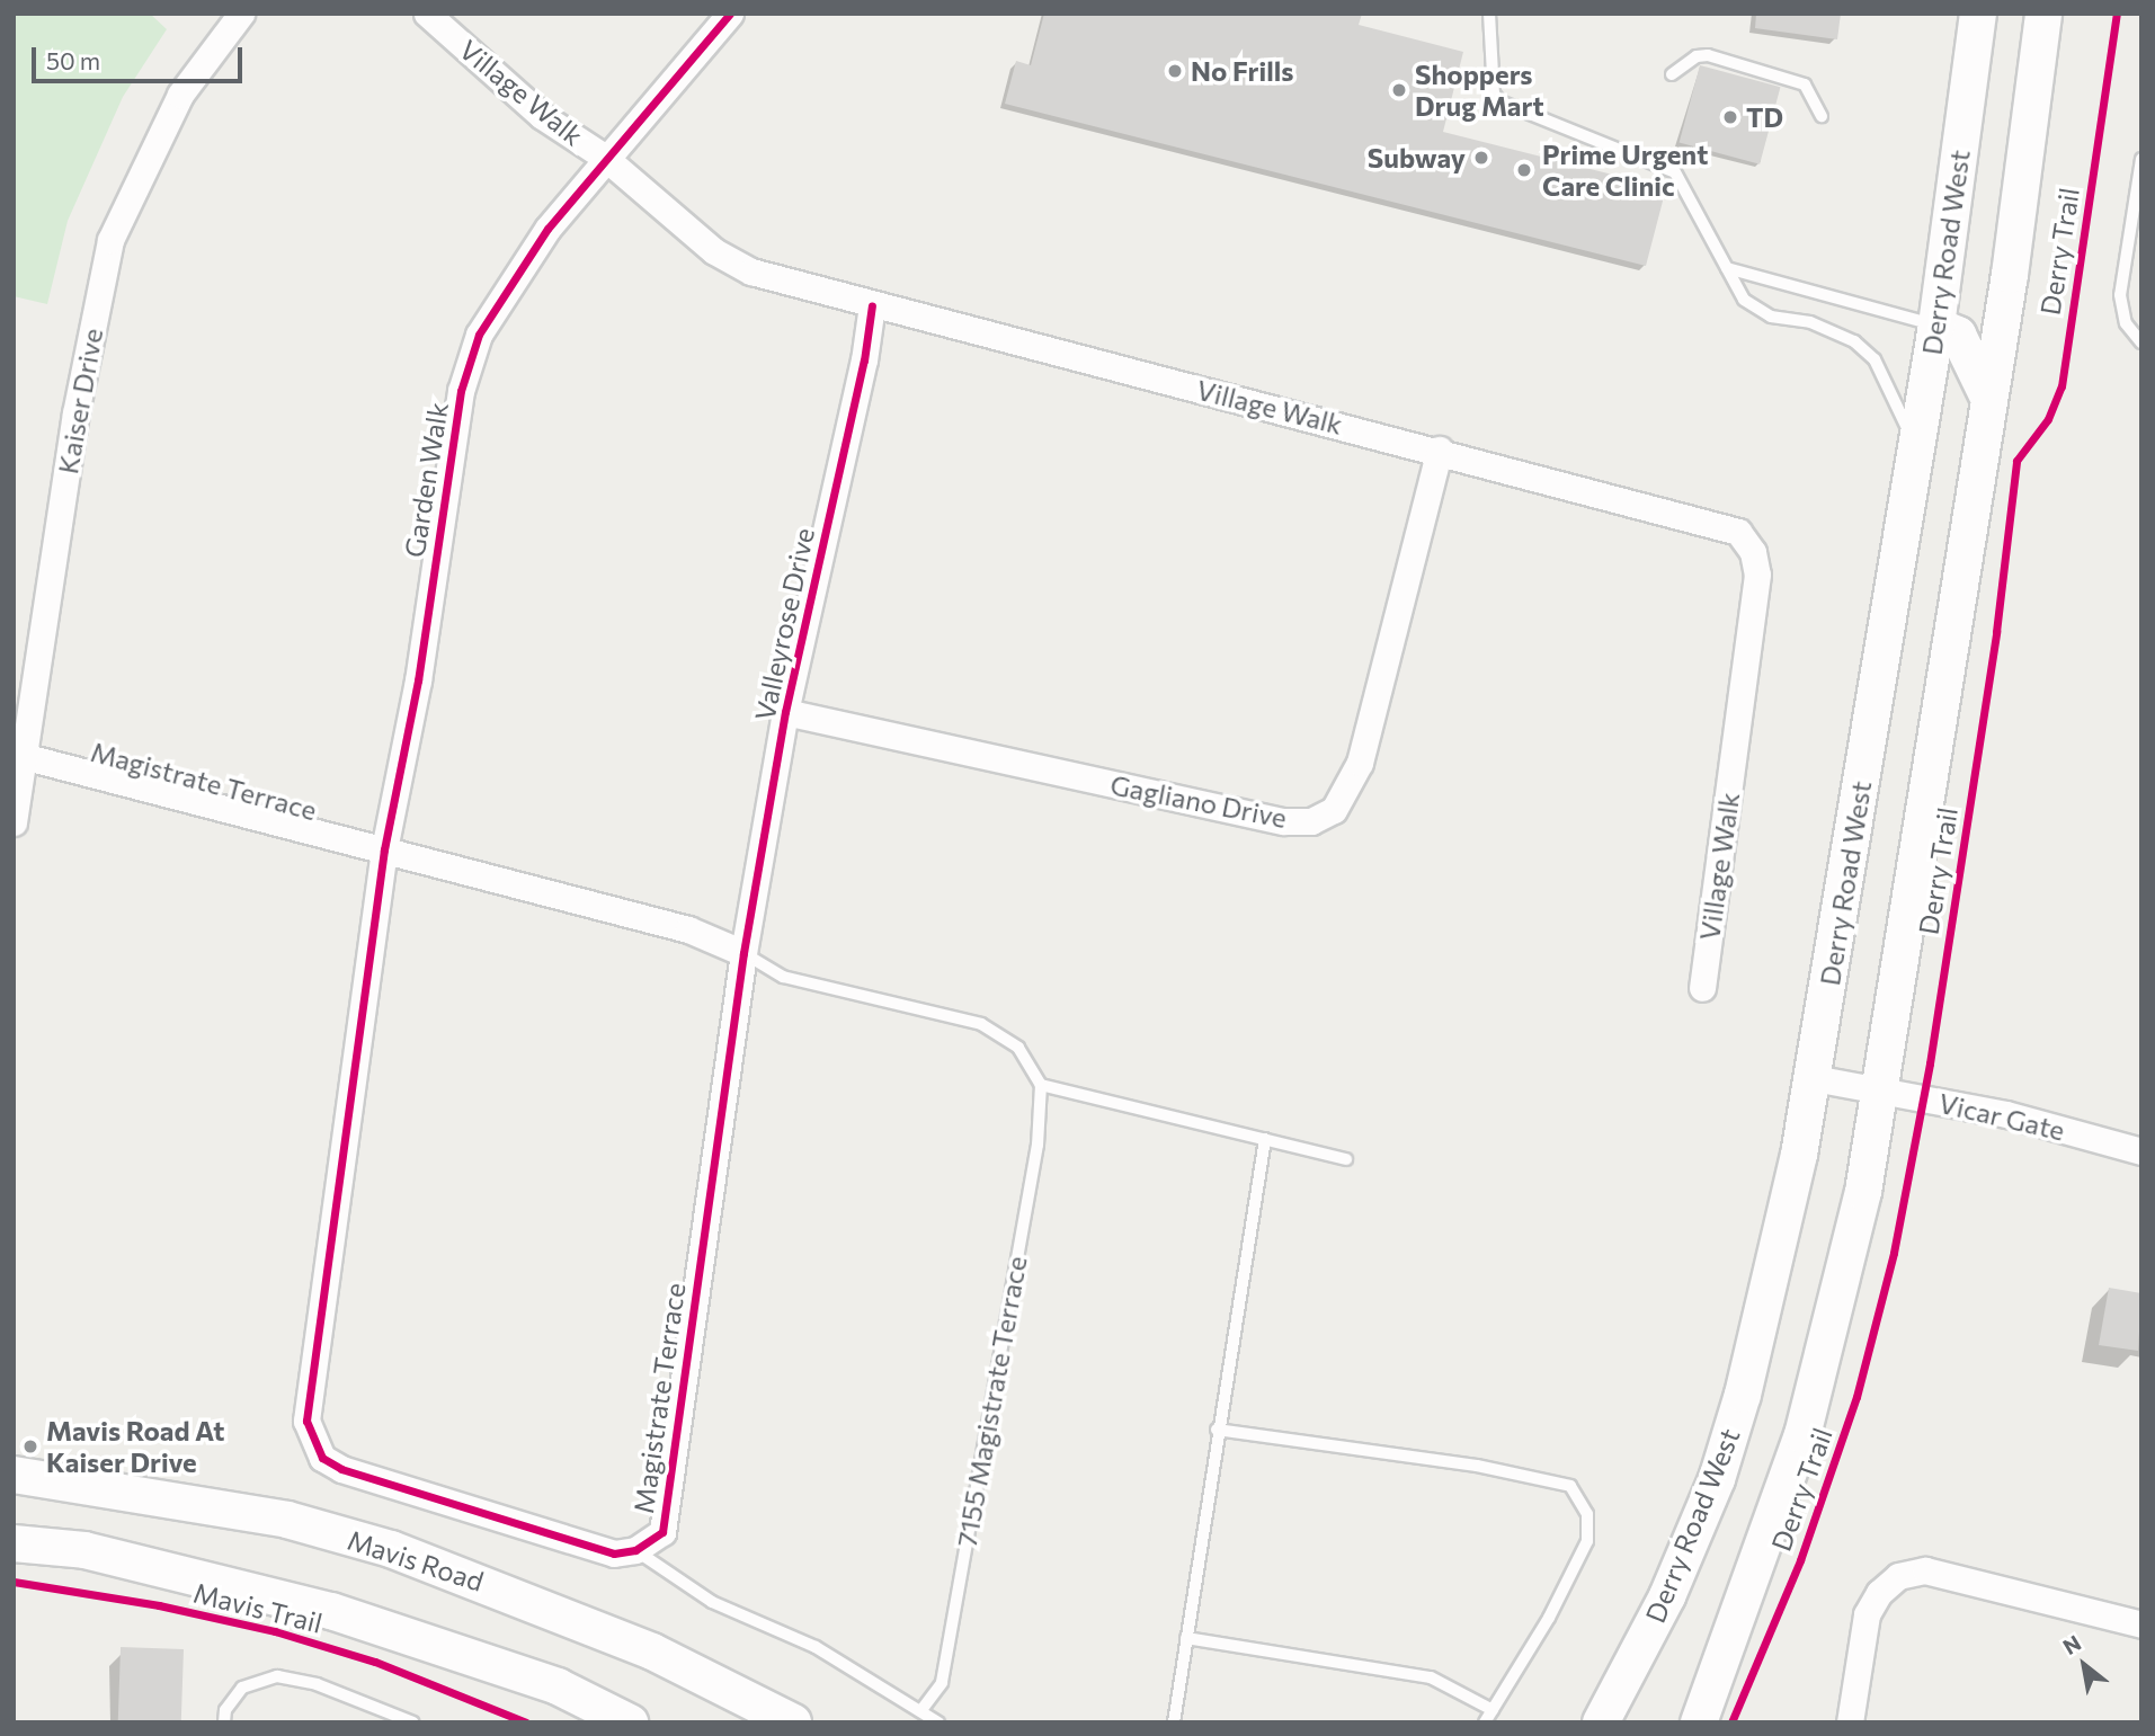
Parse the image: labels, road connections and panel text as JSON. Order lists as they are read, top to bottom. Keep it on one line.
{"streets":{"main road":["Derry Road West","Mavis Road"],"street":["Village Walk","Kaiser Drive","Garden Walk","Valleyrose Drive","Magistrate Terrace","Gagliano Drive","Vicar Gate"],"lane":["7155 Magistrate Terrace"],"cycle path":["Derry Trail","Mavis Trail"]},"crossings":[["Village Walk","Garden Walk"],["Village Walk","Valleyrose Drive"],["Village Walk","Gagliano Drive"],["Derry Road West","Vicar Gate"],["Kaiser Drive","Magistrate Terrace"],["Garden Walk","Magistrate Terrace"],["Valleyrose Drive","Magistrate Terrace"],["Valleyrose Drive","Gagliano Drive"]],"places":["No Frills","Shoppers Drug Mart","TD","Subway","Prime Urgent Care Clinic","Mavis Road At Kaiser Drive"],"scale_bar":"50 m","north":"top left"}
